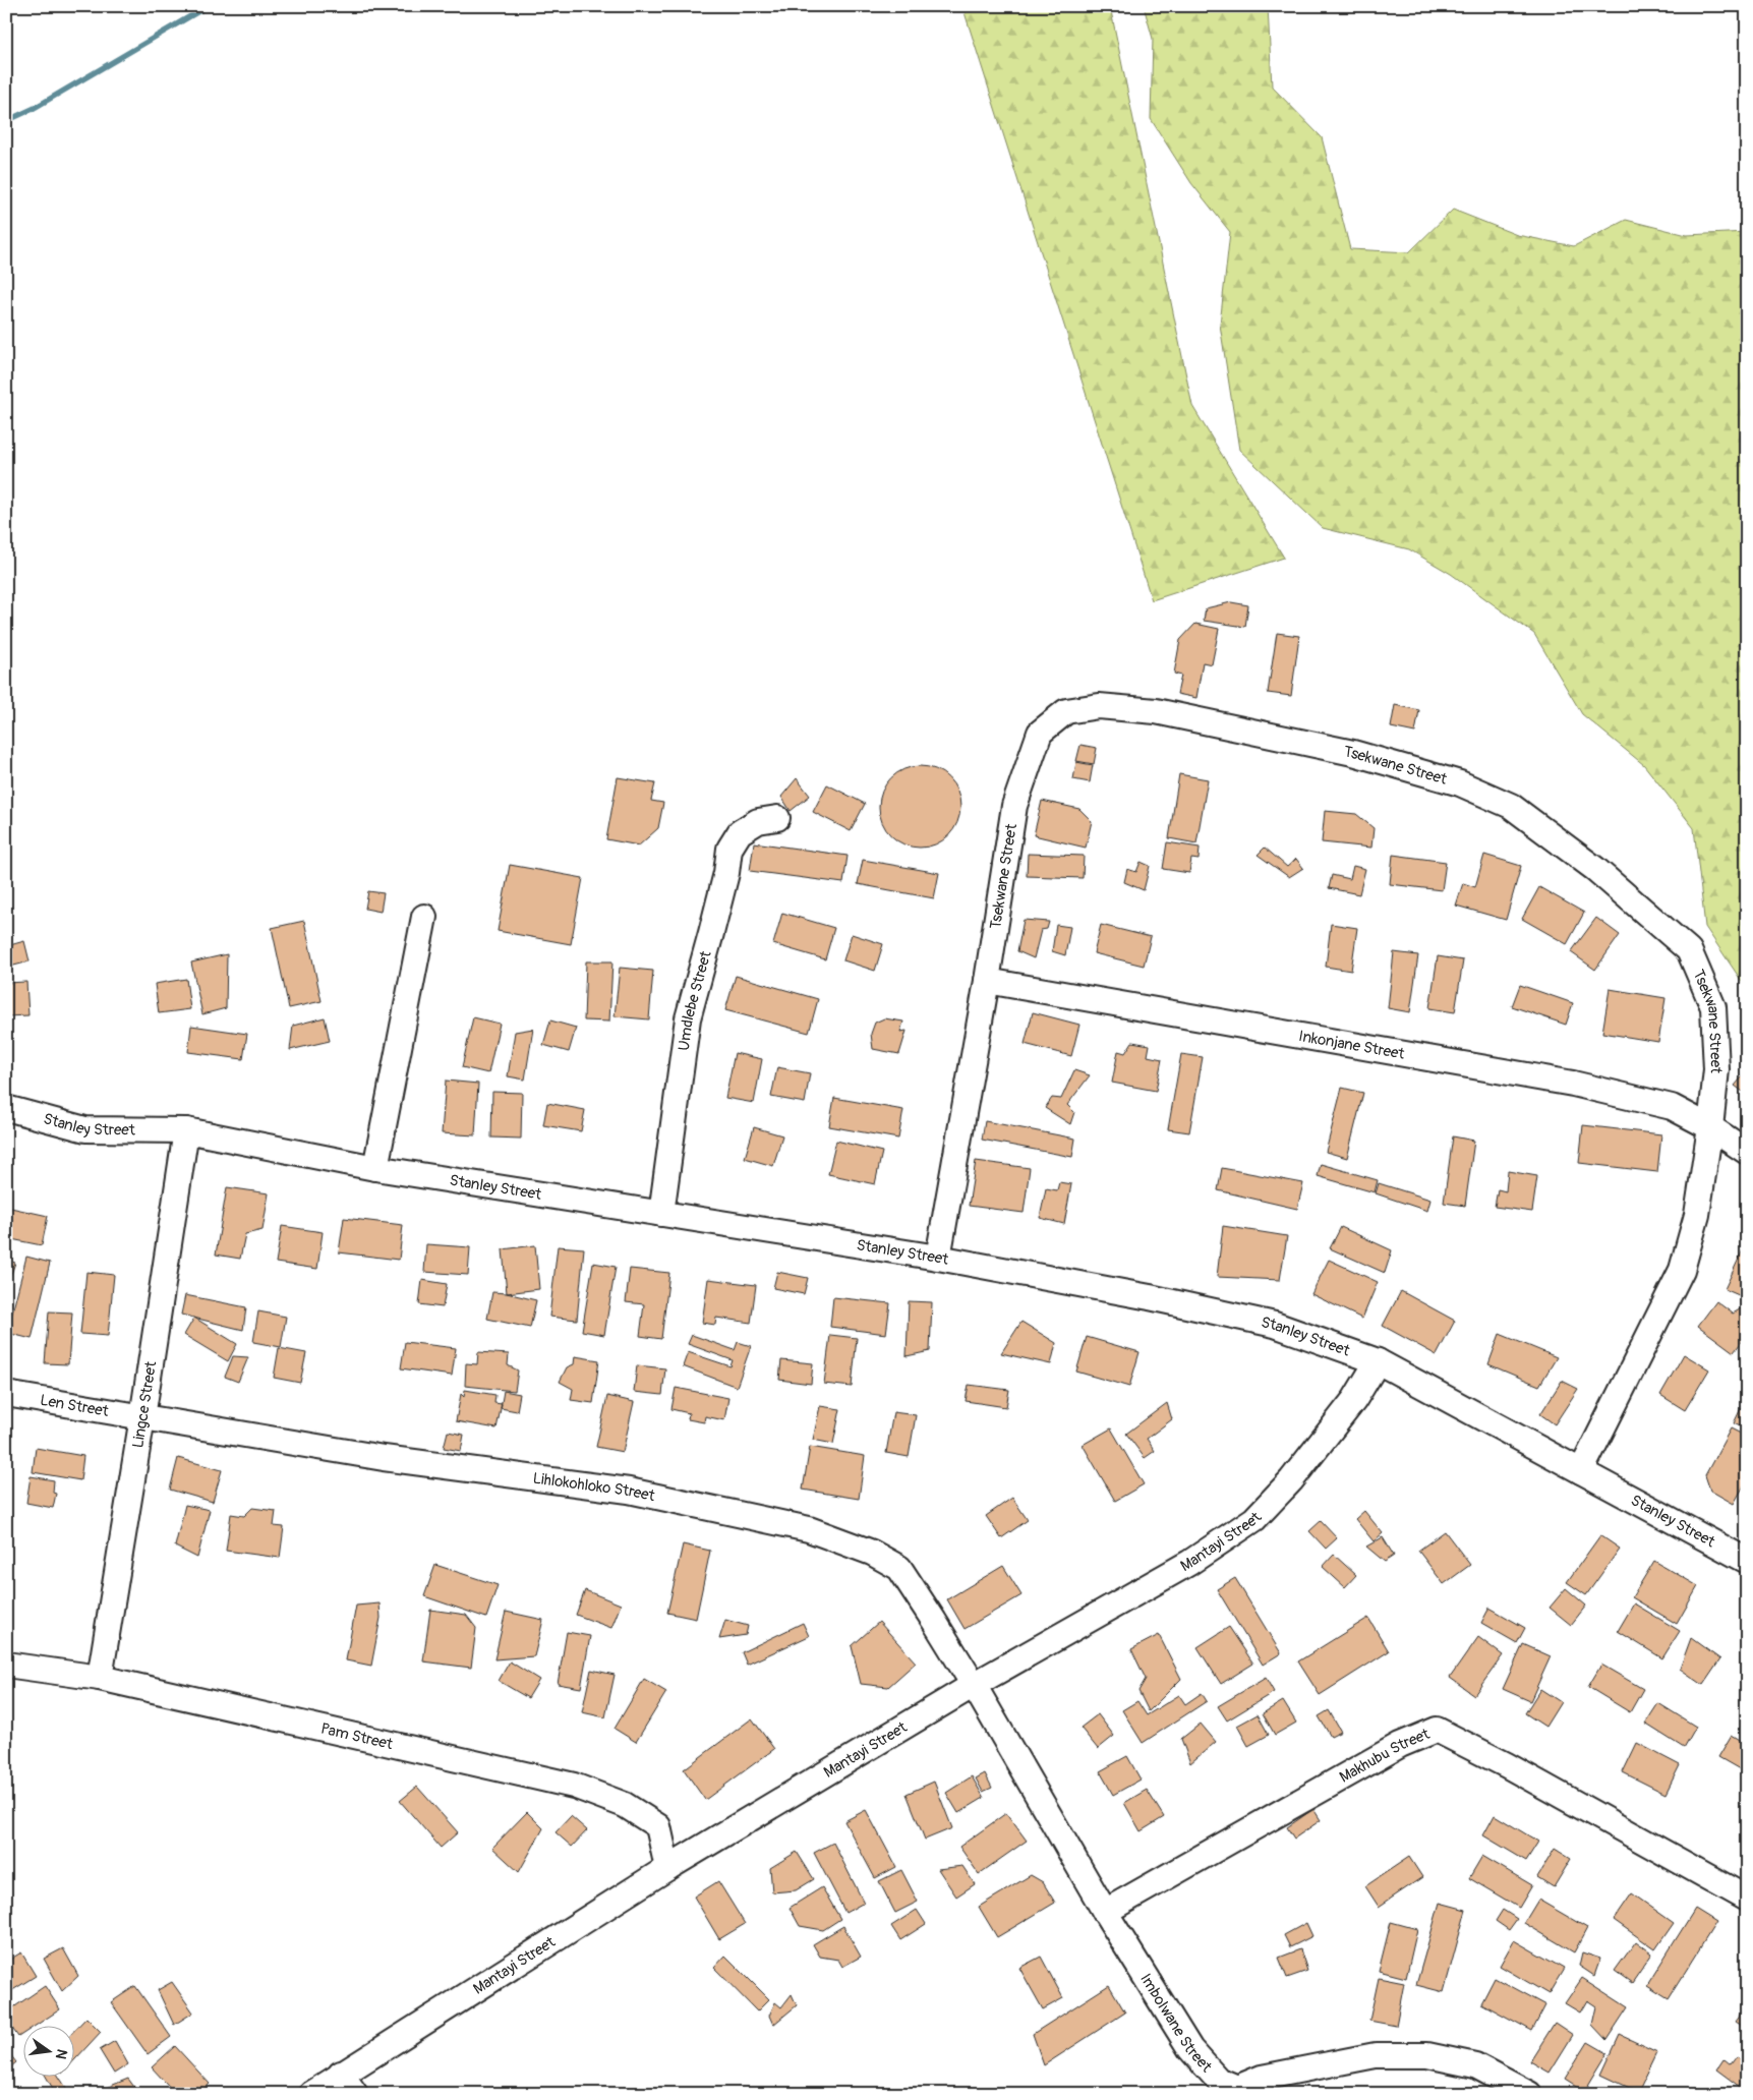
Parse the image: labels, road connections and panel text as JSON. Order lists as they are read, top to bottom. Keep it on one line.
{"streets":{"street":["Tsekwane Street","Umdlebe Street","Inkonjane Street","Stanley Street","Lingce Street","Len Street","Lihlokohloko Street","Mantayi Street","Pam Street","Makhubu Street","Imbolwane Street"]},"crossings":[["Tsekwane Street","Inkonjane Street"],["Tsekwane Street","Stanley Street"],["Umdlebe Street","Stanley Street"],["Stanley Street","Lingce Street"],["Stanley Street","Mantayi Street"],["Lingce Street","Len Street"],["Lingce Street","Lihlokohloko Street"],["Lingce Street","Pam Street"],["Len Street","Lihlokohloko Street"],["Lihlokohloko Street","Mantayi Street"],["Lihlokohloko Street","Imbolwane Street"],["Mantayi Street","Pam Street"],["Mantayi Street","Imbolwane Street"],["Makhubu Street","Imbolwane Street"]],"north":"right"}
